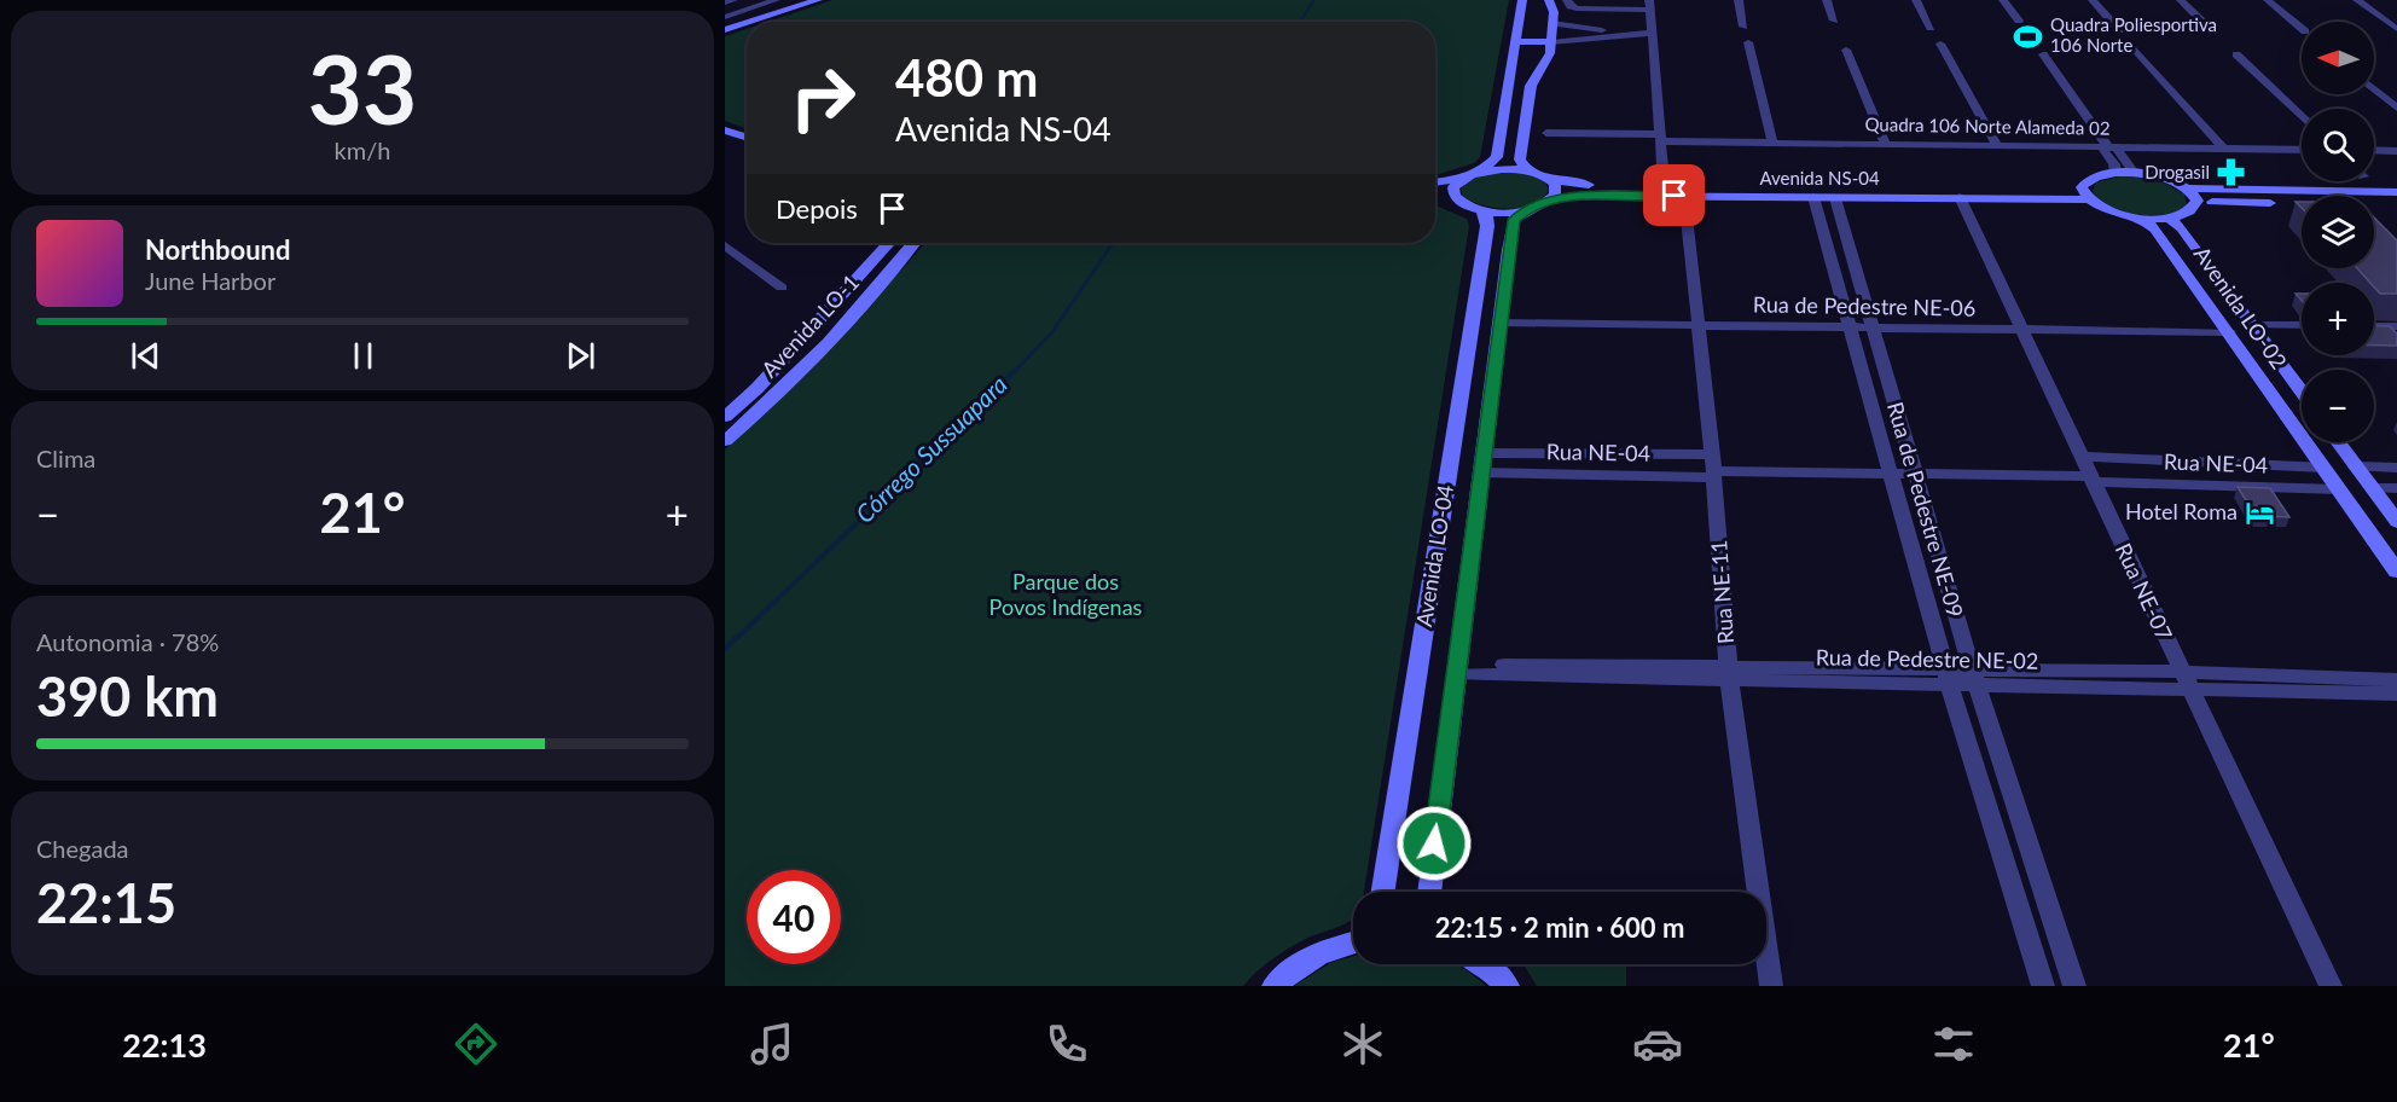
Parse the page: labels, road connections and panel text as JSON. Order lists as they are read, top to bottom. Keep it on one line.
{"streets":{"street":["Quadra 106 Norte Alameda 02","Avenida NS-04","Rua de Pedestre NE-06","Avenida LO-02","Avenida LO-1","Rua NE-04","Rua de Pedestre NE-09","Avenida LO-04","Rua NE-11","Rua NE-07","Rua de Pedestre NE-02"]},"crossings":[["Avenida NS-04","Rua de Pedestre NE-09"],["Avenida NS-04","Avenida LO-04"],["Avenida NS-04","Rua NE-11"],["Avenida NS-04","Rua NE-07"],["Rua de Pedestre NE-06","Avenida LO-02"],["Rua de Pedestre NE-06","Rua de Pedestre NE-09"],["Rua de Pedestre NE-06","Avenida LO-04"],["Rua de Pedestre NE-06","Rua NE-11"],["Rua de Pedestre NE-06","Rua NE-07"],["Avenida LO-02","Rua NE-04"],["Rua NE-04","Avenida LO-04"],["Rua NE-04","Rua NE-11"],["Rua NE-04","Rua NE-07"],["Rua de Pedestre NE-09","Rua de Pedestre NE-02"],["Avenida LO-04","Rua de Pedestre NE-02"],["Rua NE-11","Rua de Pedestre NE-02"],["Rua NE-07","Rua de Pedestre NE-02"]],"water":["Córrego Sussuapara"],"parks":["Parque dos Povos Indígenas"],"places":{"sports":["Quadra Poliesportiva 106 Norte"],"pharmacy":["Drogasil"],"hotel":["Hotel Roma"]},"north":"left","page":{"tile":[["33","km/h"],"Clima",["Autonomia · 78%","390 km"],["Chegada","22:15"]],"map_buttons":["+","−"],"turn":["480 m","Avenida NS-04"],"then":"Depois","song":["Northbound","June Harbor"],"heat":["−","21°","+"],"limit":"40","trip":"22:15 · 2 min · 600 m","tabs":["22:13","21°"]}}
